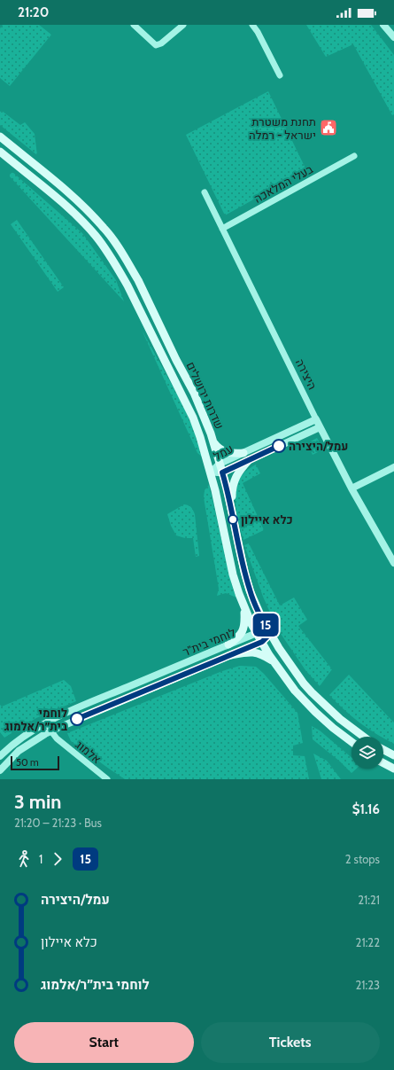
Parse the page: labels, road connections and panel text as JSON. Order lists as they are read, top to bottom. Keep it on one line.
{"streets":{"main road":["שדרות ירושלים"],"street":["בעלי המלאכה","היצירה","עמל","לוחמי בית\"ר","אלמוג"]},"crossings":[["בעלי המלאכה","היצירה"],["היצירה","עמל"],["שדרות ירושלים","עמל"],["שדרות ירושלים","לוחמי בית\"ר"],["לוחמי בית\"ר","אלמוג"]],"places":{"public building":["תחנת משטרת ישראל - רמלה"],"other":["עמל/היצירה","כלא איילון","לוחמי בית״ר/אלמוג"]},"lines":["bus line 15"],"scale_bar":"50 m","page":{"status":"21:20","on_map":"15","scale":"50 m","heading":["3 min","21:20 – 21:23 · Bus","$1.16"],"legs":["1","15","2 stops"],"list":[{"name":"עמל/היצירה","value":"21:21"},{"name":"כלא איילון","value":"21:22"},{"name":"לוחמי בית״ר/אלמוג","value":"21:23"}],"buttons":["Start","Tickets"]}}
